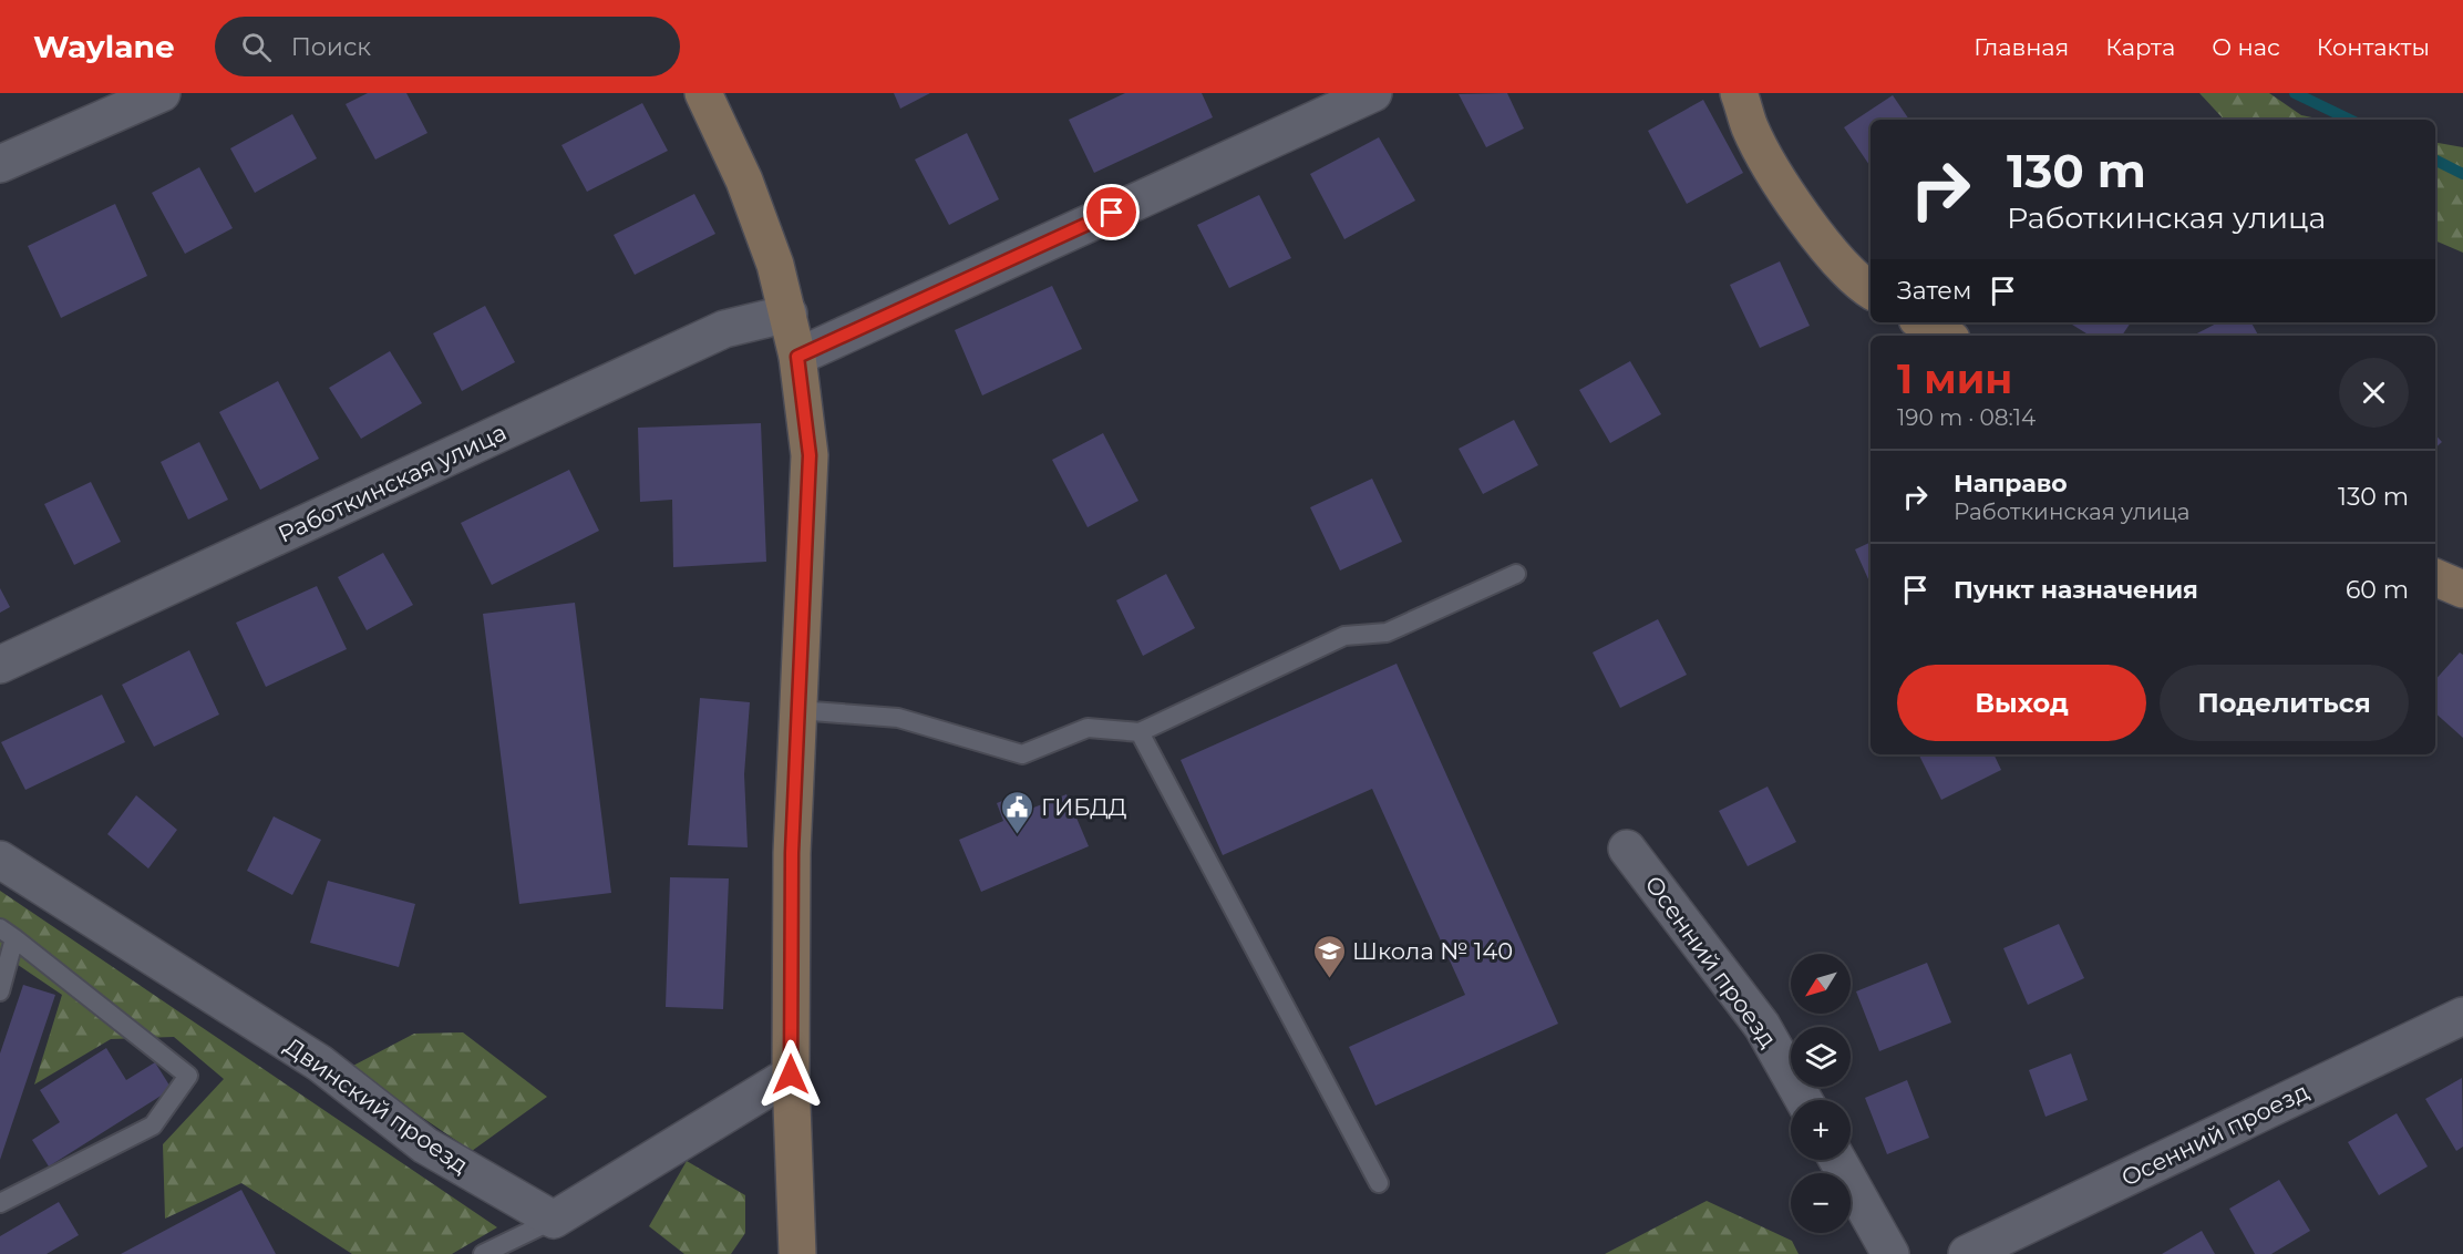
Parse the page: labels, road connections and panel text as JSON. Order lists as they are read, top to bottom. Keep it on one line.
{"streets":{"street":["Работкинская улица","Осенний проезд","Двинский проезд"]},"places":{"public building":["ГИБДД"],"school or university":["Школа № 140"]},"north":"bottom left","page":{"header":"Waylane","search":"Поиск","nav":["Главная","Карта","О нас","Контакты"],"turn":["130 m","Работкинская улица"],"then":"Затем","heading":["1 мин","190 m · 08:14"],"list":[{"name":"Направо","note":"Работкинская улица","value":"130 m"},{"name":"Пункт назначения","value":"60 m"}],"buttons":["Выход","Поделиться"],"map_buttons":["+","−"]}}
